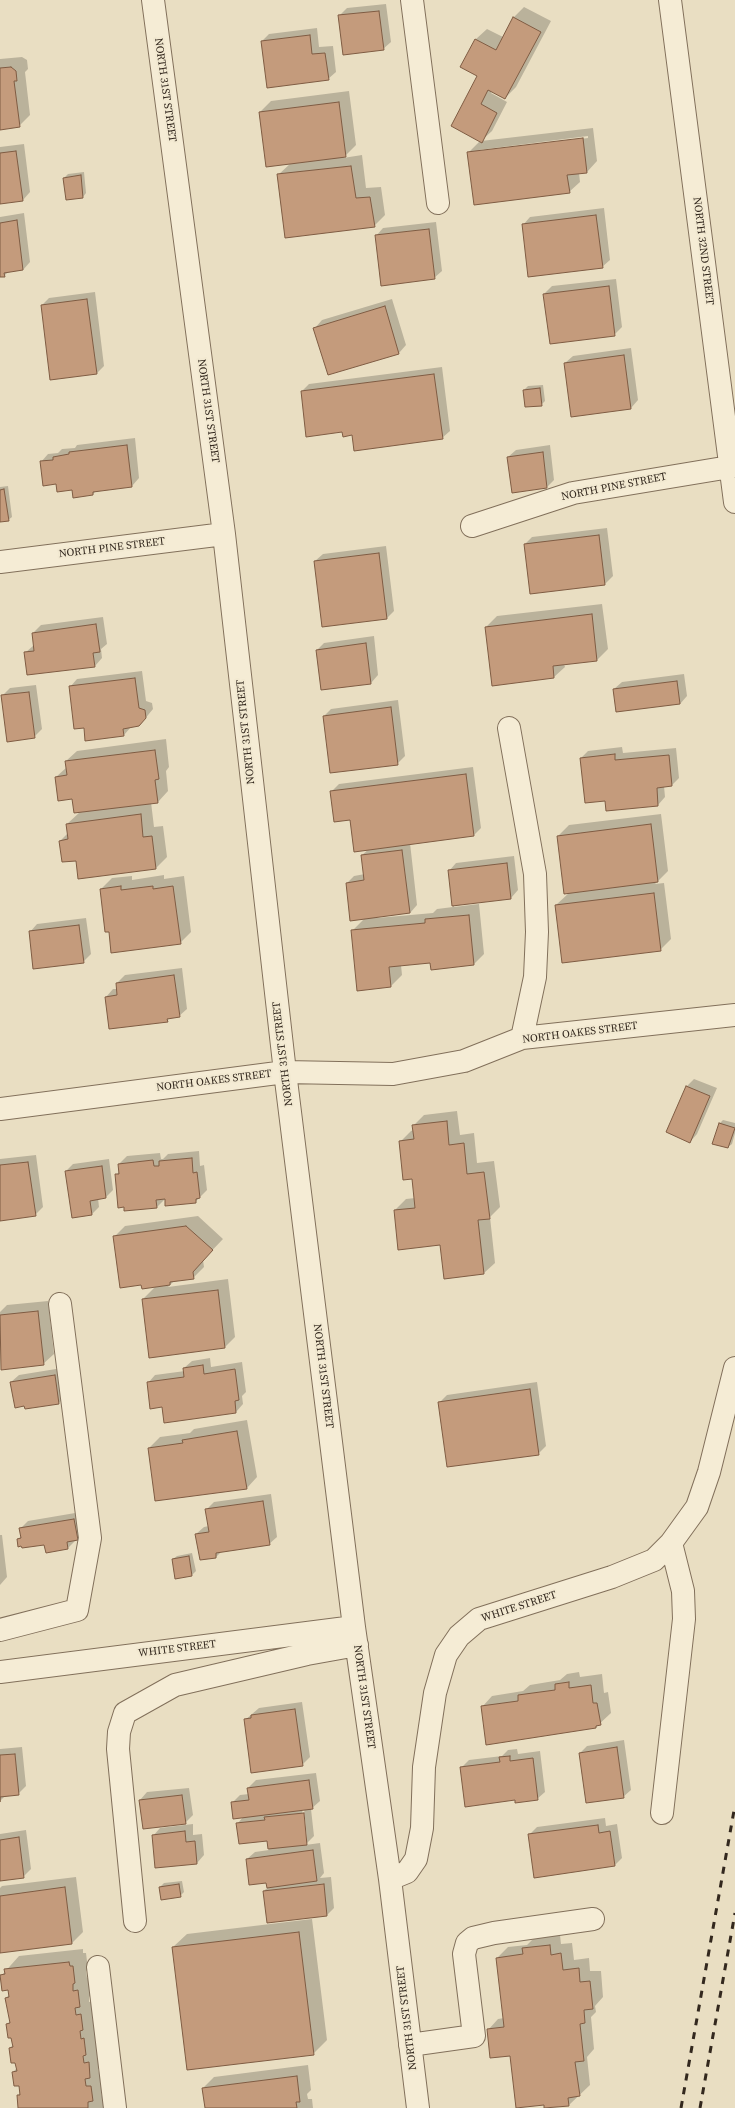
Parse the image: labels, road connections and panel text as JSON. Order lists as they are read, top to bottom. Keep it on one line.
{"streets":{"street":["NORTH 31ST STREET","NORTH 32ND STREET","NORTH PINE STREET","NORTH OAKES STREET","WHITE STREET"]},"crossings":[["NORTH 31ST STREET","NORTH PINE STREET"],["NORTH 31ST STREET","NORTH OAKES STREET"],["NORTH 31ST STREET","WHITE STREET"],["NORTH 32ND STREET","NORTH PINE STREET"]]}
